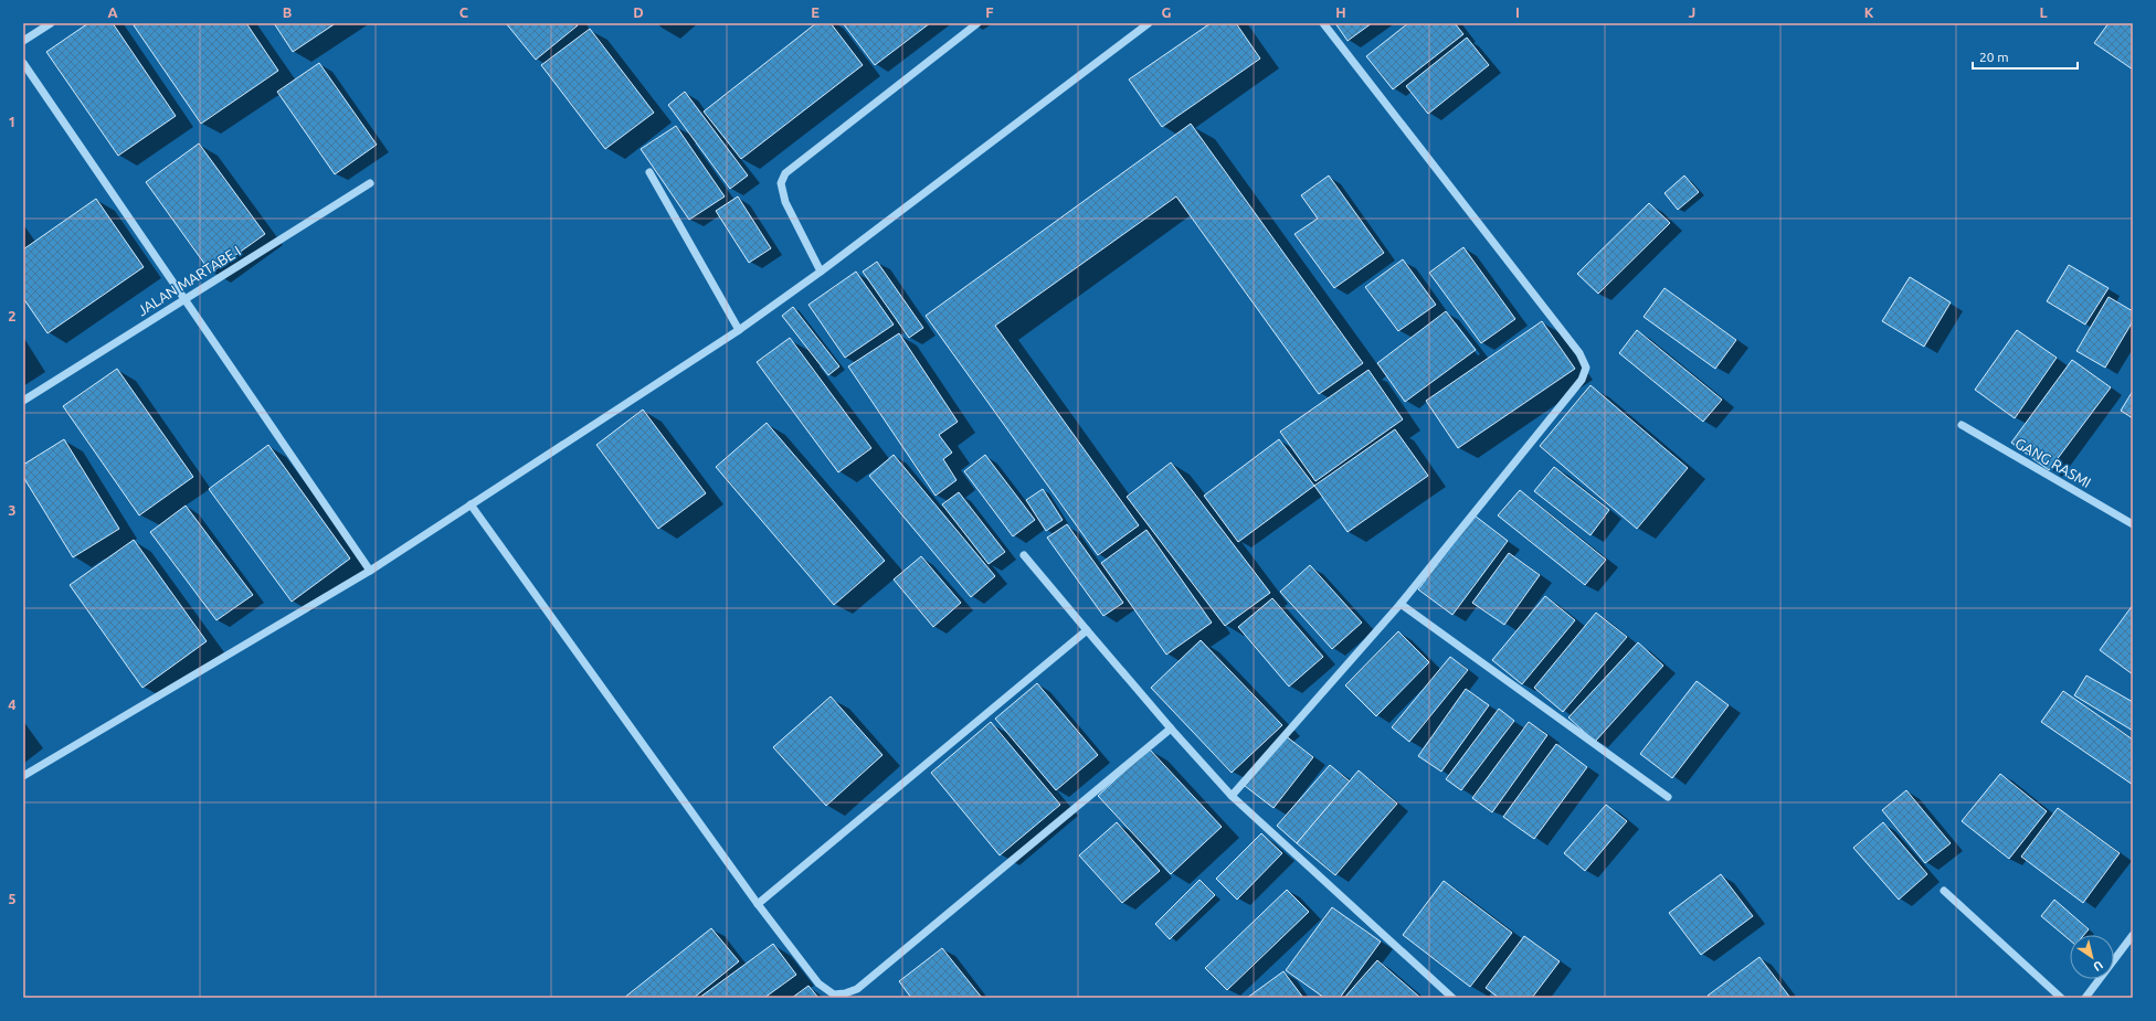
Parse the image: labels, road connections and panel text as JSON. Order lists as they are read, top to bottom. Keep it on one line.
{"streets":{"street":["JALAN MARTABE I","GANG RASMI"]},"scale_bar":"20 m","north":"bottom right","grid":{"columns":["A","B","C","D","E","F","G","H","I","J","K","L"],"rows":["1","2","3","4","5"]}}
